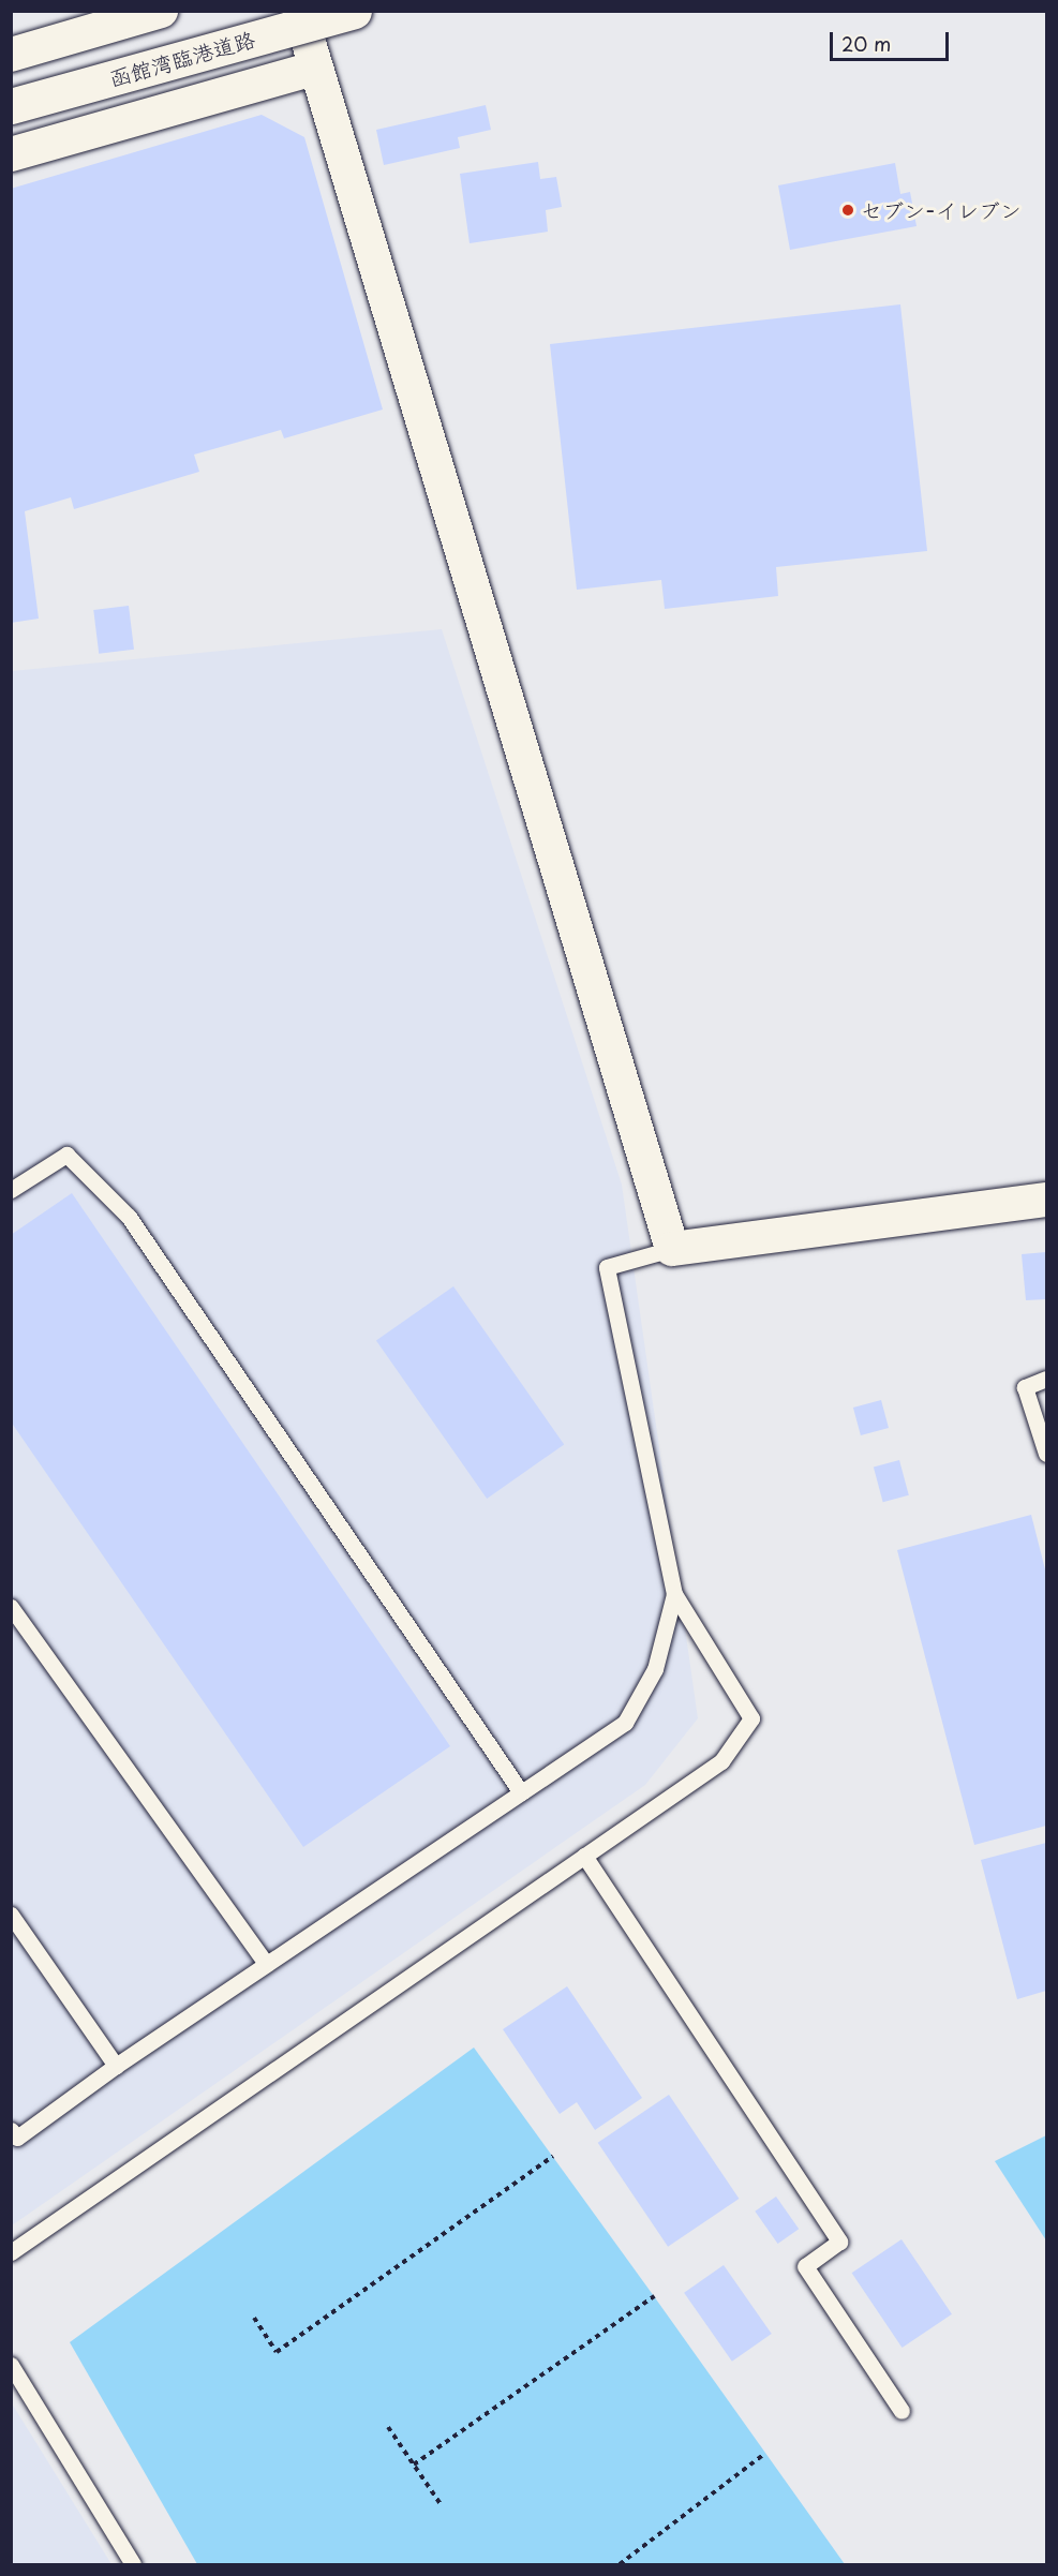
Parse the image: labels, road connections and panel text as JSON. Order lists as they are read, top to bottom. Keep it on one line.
{"streets":{"street":["函館湾臨港道路"]},"places":["セブン-イレブン"],"scale_bar":"20 m"}
